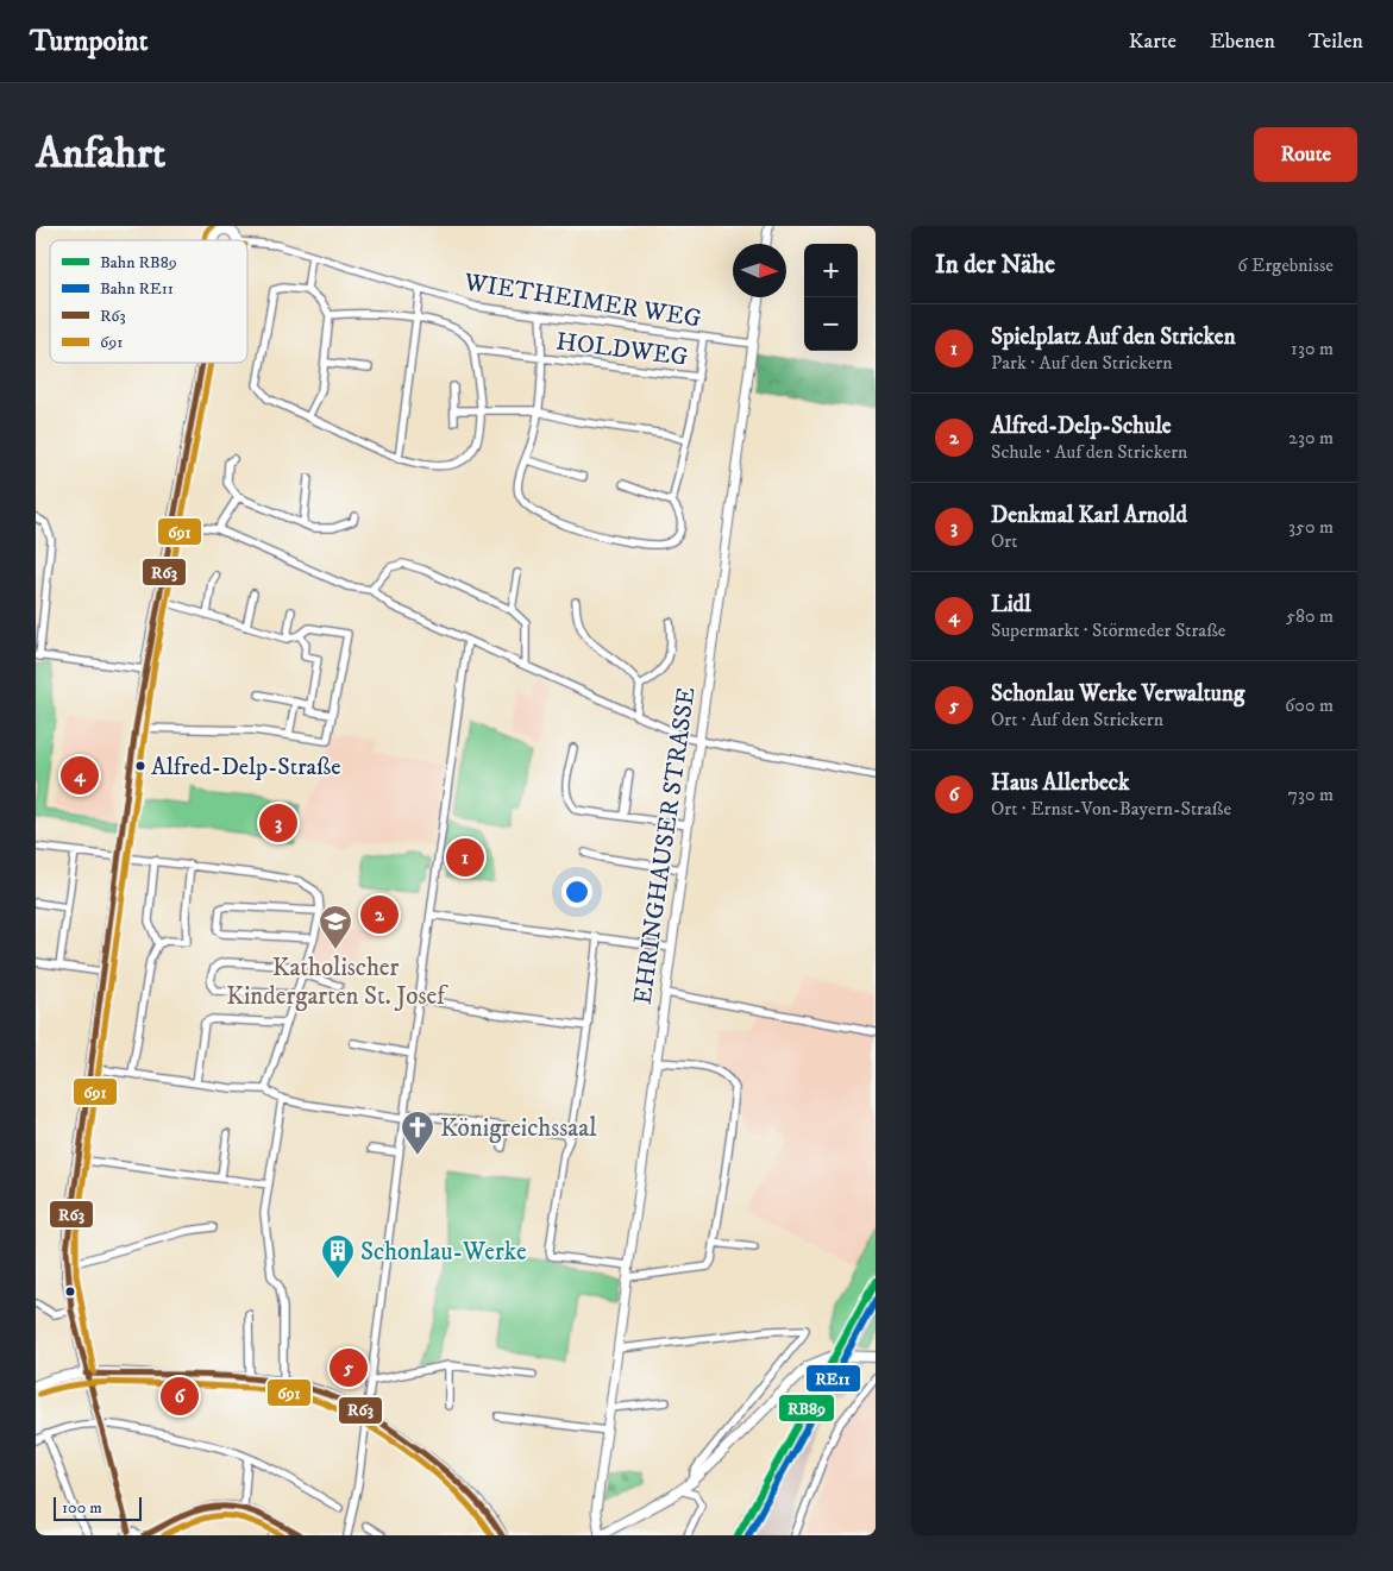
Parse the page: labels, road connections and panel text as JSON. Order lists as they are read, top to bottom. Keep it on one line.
{"streets":{"street":["WIETHEIMER WEG","HOLDWEG","EHRINGHAUSER STRASSE"]},"crossings":[["WIETHEIMER WEG","EHRINGHAUSER STRASSE"]],"places":{"other":["Alfred-Delp-Straße"],"school or university":["Katholischer Kindergarten St. Josef"],"church":["Königreichssaal"],"building":["Schonlau-Werke"]},"lines":["transit line 691","transit line R63","rail line RB89","rail line RE11"],"legend":["Bahn RB89","Bahn RE11","R63","691"],"scale_bar":"100 m","north":"right","page":{"header":"Turnpoint","nav":["Karte","Ebenen","Teilen"],"buttons":"Route","title":"Anfahrt","heading":["In der Nähe","6 Ergebnisse"],"map_buttons":["+","−"],"list":[{"mark":"1","name":"Spielplatz Auf den Stricken","note":"Park · Auf den Strickern","value":"130 m"},{"mark":"2","name":"Alfred-Delp-Schule","note":"Schule · Auf den Strickern","value":"230 m"},{"mark":"3","name":"Denkmal Karl Arnold","note":"Ort","value":"350 m"},{"mark":"4","name":"Lidl","note":"Supermarkt · Störmeder Straße","value":"580 m"},{"mark":"5","name":"Schonlau Werke Verwaltung","note":"Ort · Auf den Strickern","value":"600 m"},{"mark":"6","name":"Haus Allerbeck","note":"Ort · Ernst-Von-Bayern-Straße","value":"730 m"}],"pins":["4","3","1","2","5","6"],"scale":"100 m"}}
